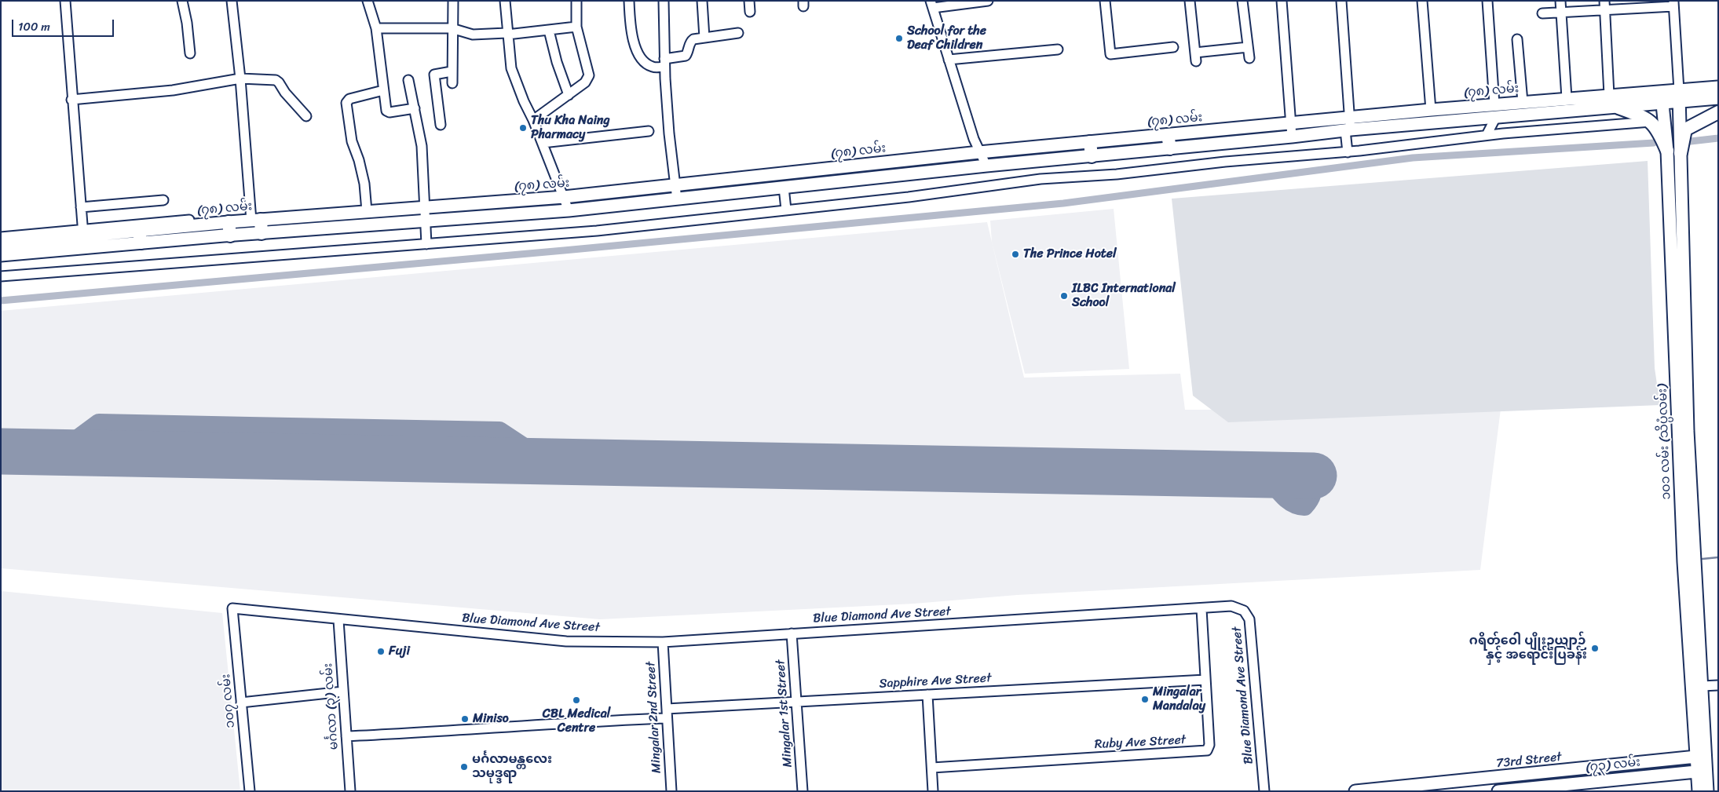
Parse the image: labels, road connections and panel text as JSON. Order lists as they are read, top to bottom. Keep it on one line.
{"streets":{"main road":["(၇၈) လမ်း","၁၀၁ လမ်း (သိပ္ပံလမ်း)","73rd Street","(၇၃) လမ်း"],"street":["Blue Diamond Ave Street","Sapphire Ave Street","၁၀၇ လမ်း","မင်္ဂလာ (၃) လမ်း","Mingalar 1st Street","Mingalar 2nd Street","Ruby Ave Street"]},"crossings":[["(၇၈) လမ်း","၁၀၁ လမ်း (သိပ္ပံလမ်း)"],["၁၀၁ လမ်း (သိပ္ပံလမ်း)","73rd Street"],["၁၀၁ လမ်း (သိပ္ပံလမ်း)","(၇၃) လမ်း"],["Blue Diamond Ave Street","၁၀၇ လမ်း"],["Blue Diamond Ave Street","မင်္ဂလာ (၃) လမ်း"],["Blue Diamond Ave Street","Mingalar 1st Street"],["Blue Diamond Ave Street","Mingalar 2nd Street"],["Blue Diamond Ave Street","Ruby Ave Street"],["Sapphire Ave Street","Mingalar 1st Street"],["Sapphire Ave Street","Mingalar 2nd Street"],["Sapphire Ave Street","Ruby Ave Street"]],"places":["School for the Deaf Children","Thu Kha Naing Pharmacy","The Prince Hotel","ILBC International School","ဂရိတ်ဝေါ ပျိုးဥယျာဉ် နှင့် အရောင်းပြခန်း","Fuji","Mingalar Mandalay","CBL Medical Centre","Miniso","မင်္ဂလာမန္တလေး သမုဒ္ဒရာ"],"scale_bar":"100 m"}
